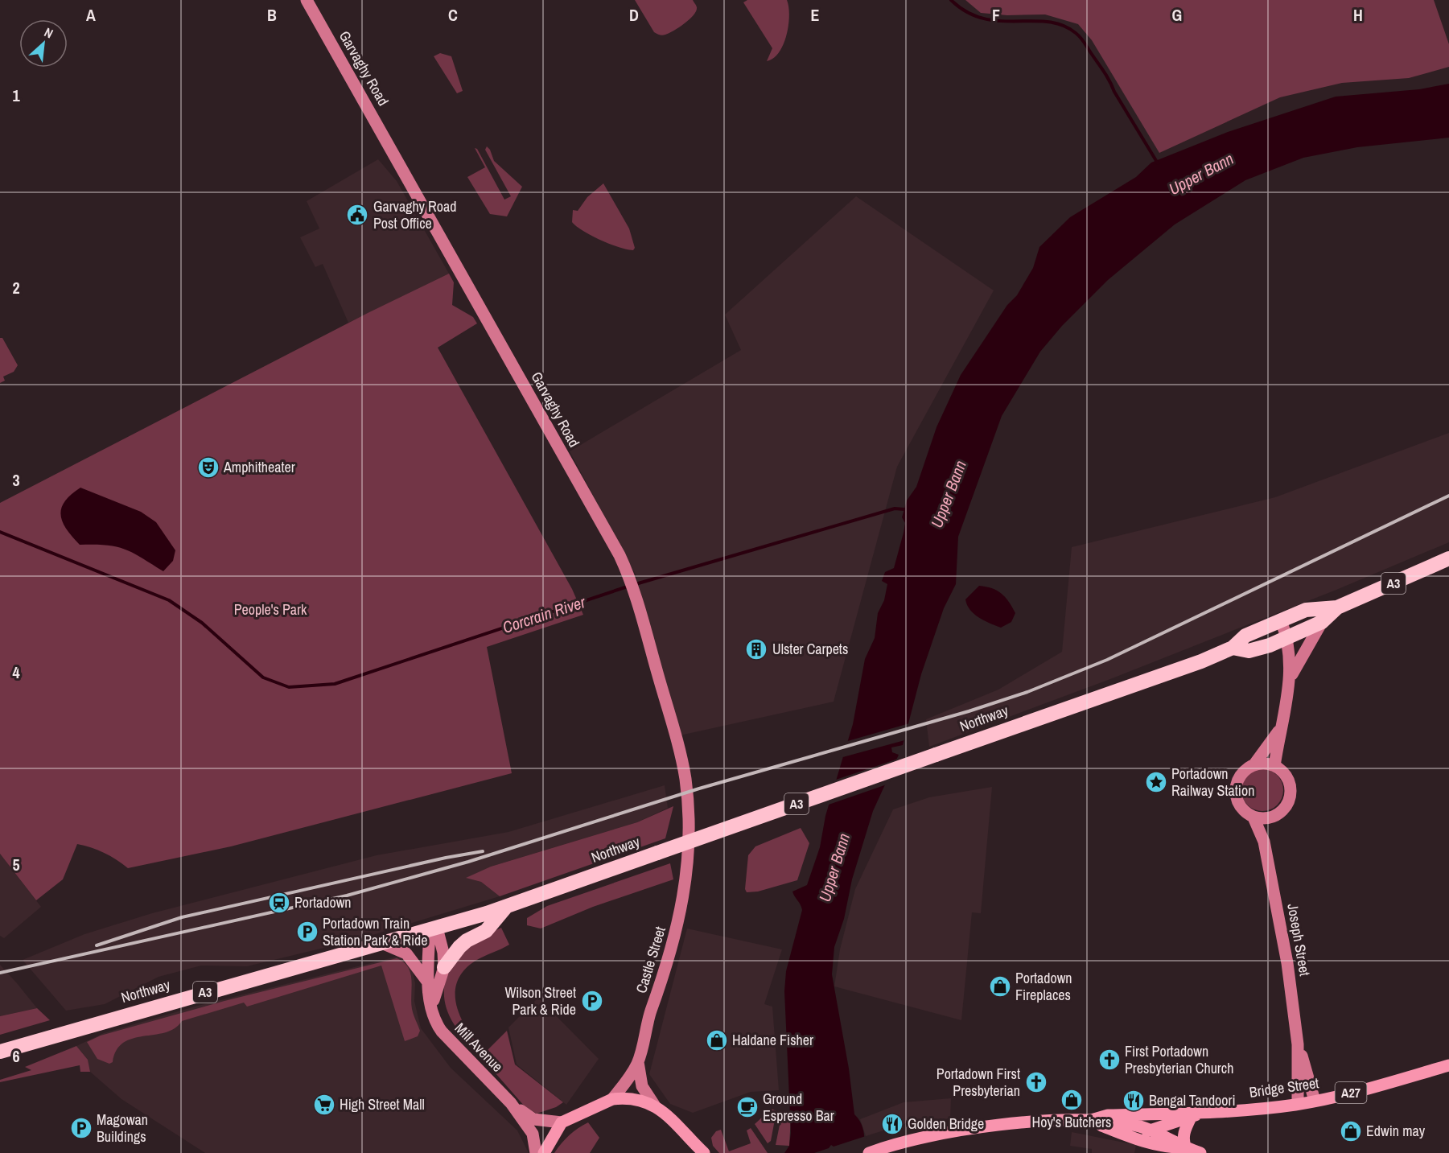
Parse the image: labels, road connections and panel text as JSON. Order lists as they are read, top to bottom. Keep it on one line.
{"streets":{"highway":["A3","Northway"],"main road":["Castle Street","Bridge Street","A27"],"street":["Garvaghy Road","Joseph Street","Mill Avenue"]},"crossings":[["Garvaghy Road","Castle Street"],["Northway","Mill Avenue"],["Joseph Street","Bridge Street"],["Castle Street","Mill Avenue"]],"water":["Upper Bann","Corcrain River"],"parks":["People's Park"],"places":{"public building":["Garvaghy Road Post Office"],"theatre":["Amphitheater"],"building":["Ulster Carpets"],"place":["Portadown Railway Station"],"station":["Portadown"],"parking":["Portadown Train Station Park & Ride","Wilson Street Park & Ride","Magowan Buildings"],"shop":["Portadown Fireplaces","Haldane Fisher","Hoy's Butchers","Edwin may"],"church":["First Portadown Presbyterian Church","Portadown First Presbyterian"],"restaurant":["Bengal Tandoori","Golden Bridge"],"supermarket":["High Street Mall"],"cafe":["Ground Espresso Bar"]},"north":"top right","grid":{"columns":["A","B","C","D","E","F","G","H"],"rows":["1","2","3","4","5","6"]}}
